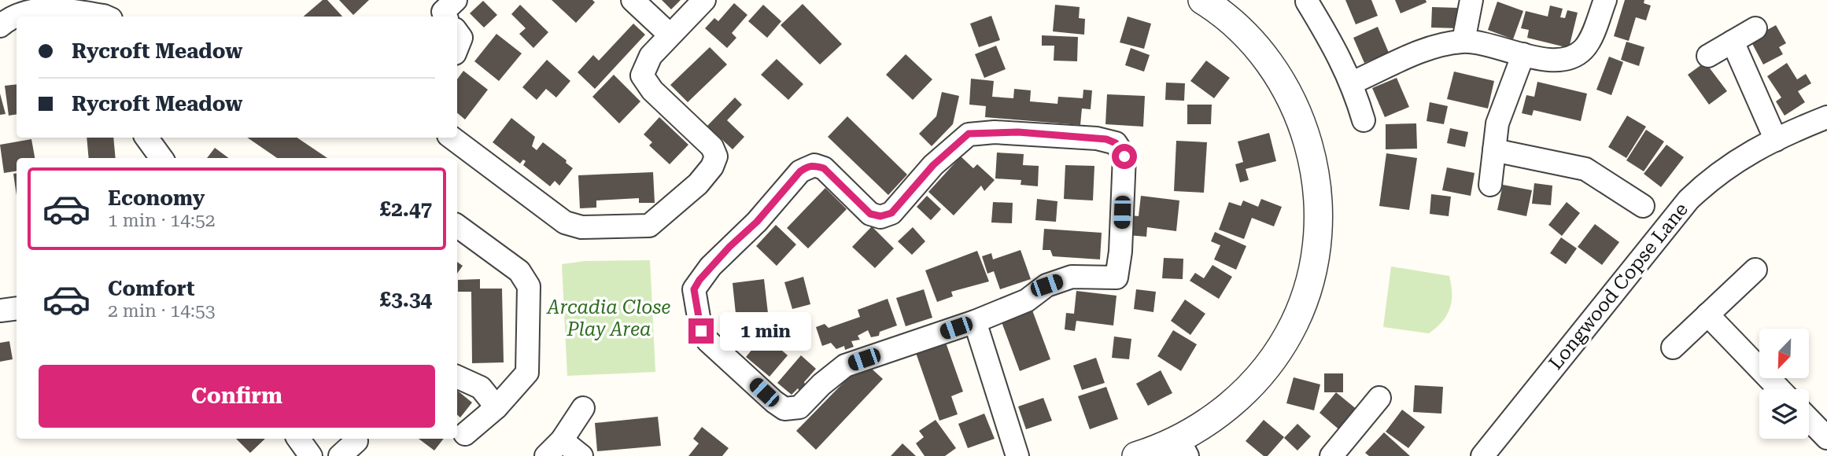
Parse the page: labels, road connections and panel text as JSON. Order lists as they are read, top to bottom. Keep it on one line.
{"streets":{"street":["Longwood Copse Lane"]},"parks":["Arcadia Close Play Area"],"north":"bottom left","page":{"banner":["Rycroft Meadow","Rycroft Meadow"],"list":[{"name":"Economy","note":"1 min · 14:52","value":"£2.47"},{"name":"Comfort","note":"2 min · 14:53","value":"£3.34"}],"bubble":"1 min","buttons":"Confirm"}}
